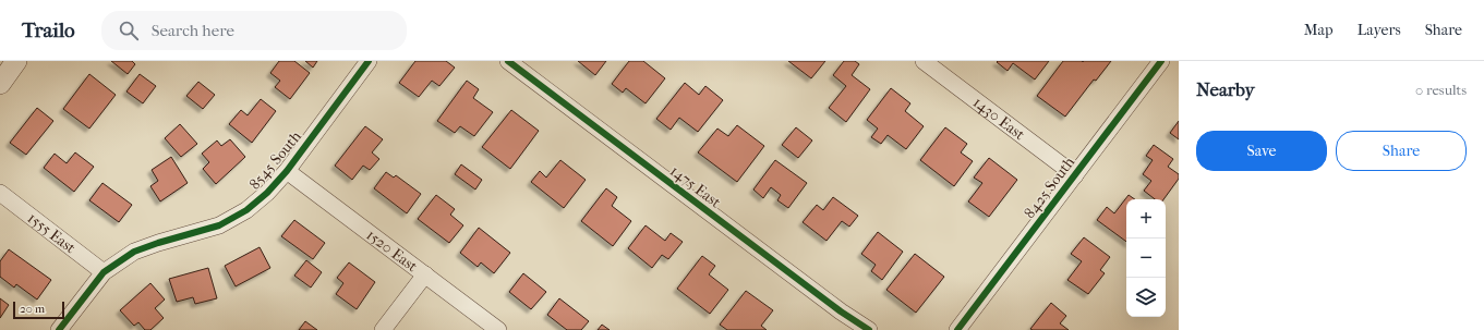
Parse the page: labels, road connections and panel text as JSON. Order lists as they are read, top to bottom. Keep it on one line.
{"streets":{"street":["1430 East","8545 South","1475 East","8425 South","1555 East","1520 East"]},"crossings":[["1430 East","8425 South"],["8545 South","1555 East"],["8545 South","1520 East"]],"scale_bar":"20 m","page":{"header":"Trailo","search":"Search here","nav":["Map","Layers","Share"],"heading":["Nearby","0 results"],"buttons":["Save","Share"],"map_buttons":["+","−"],"scale":"20 m"}}
